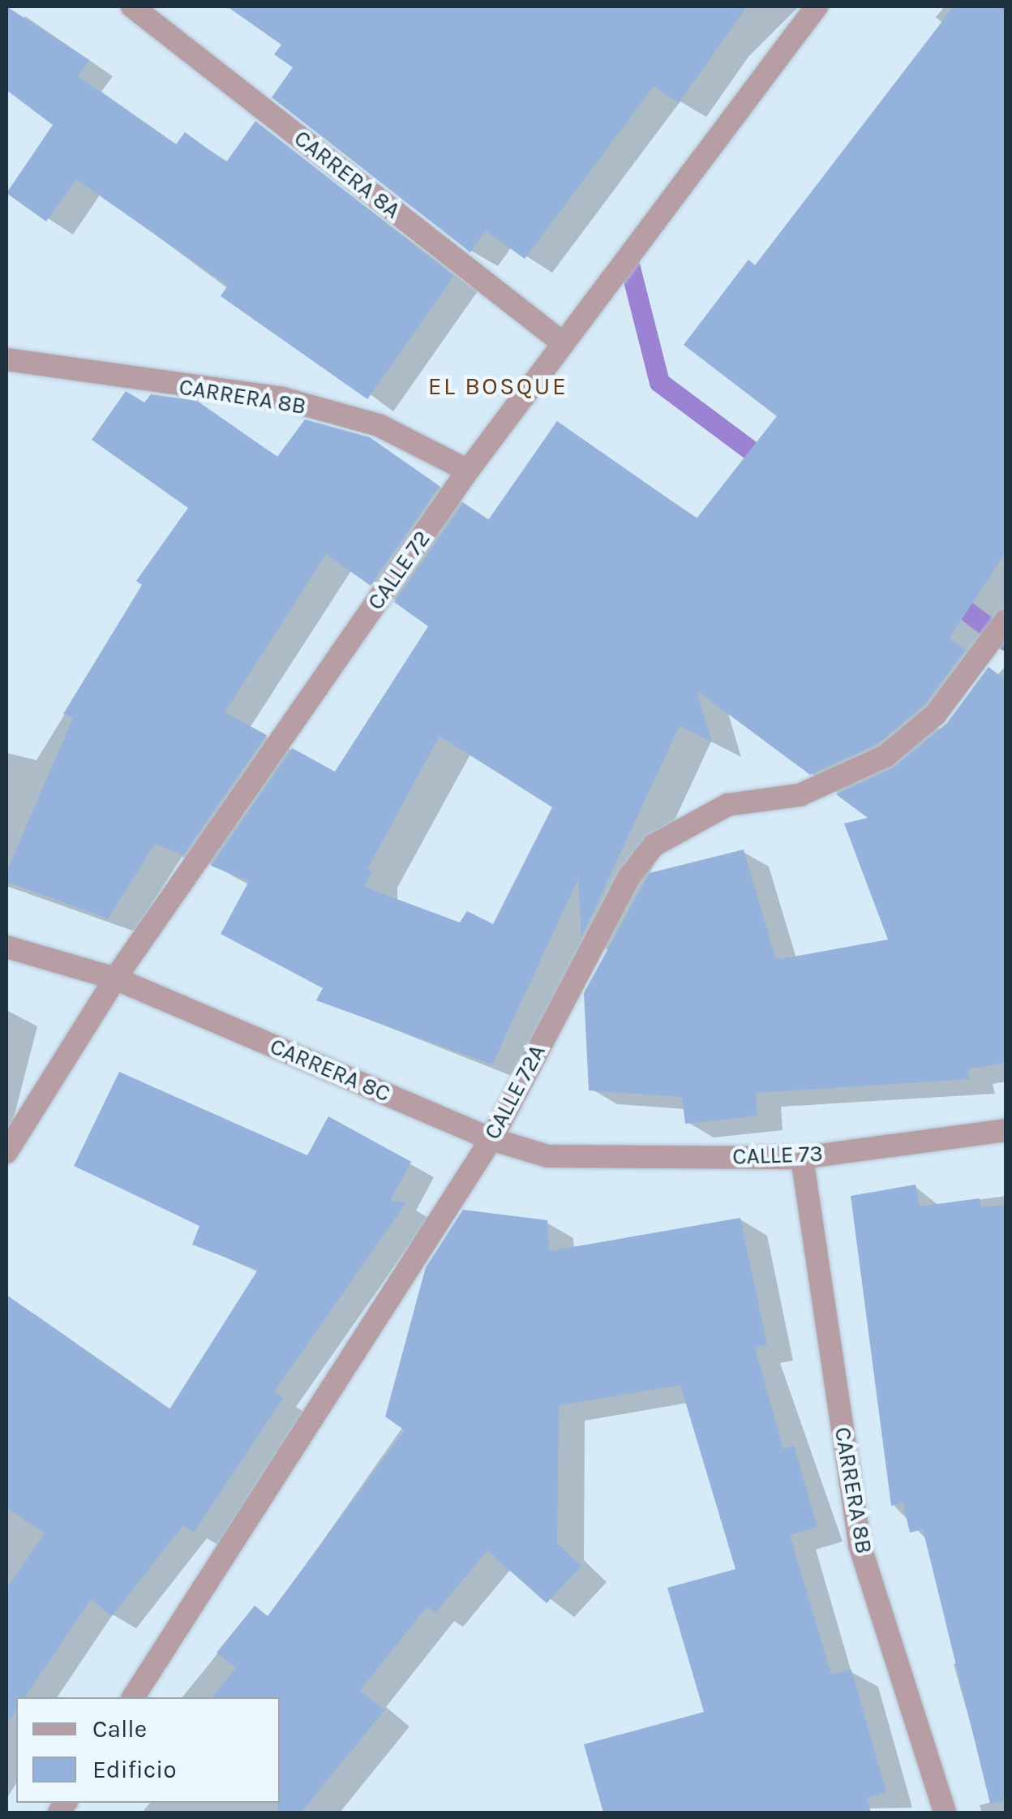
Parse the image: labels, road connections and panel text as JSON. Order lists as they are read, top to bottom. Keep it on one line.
{"streets":{"street":["CARRERA 8A","CARRERA 8B","CALLE 72","CARRERA 8C","CALLE 72A","CALLE 73"]},"crossings":[["CARRERA 8A","CALLE 72"],["CARRERA 8B","CALLE 72"],["CARRERA 8B","CALLE 73"],["CALLE 72","CARRERA 8C"],["CARRERA 8C","CALLE 72A"],["CARRERA 8C","CALLE 73"]],"districts":["EL BOSQUE"],"legend":["Calle","Edificio"]}
